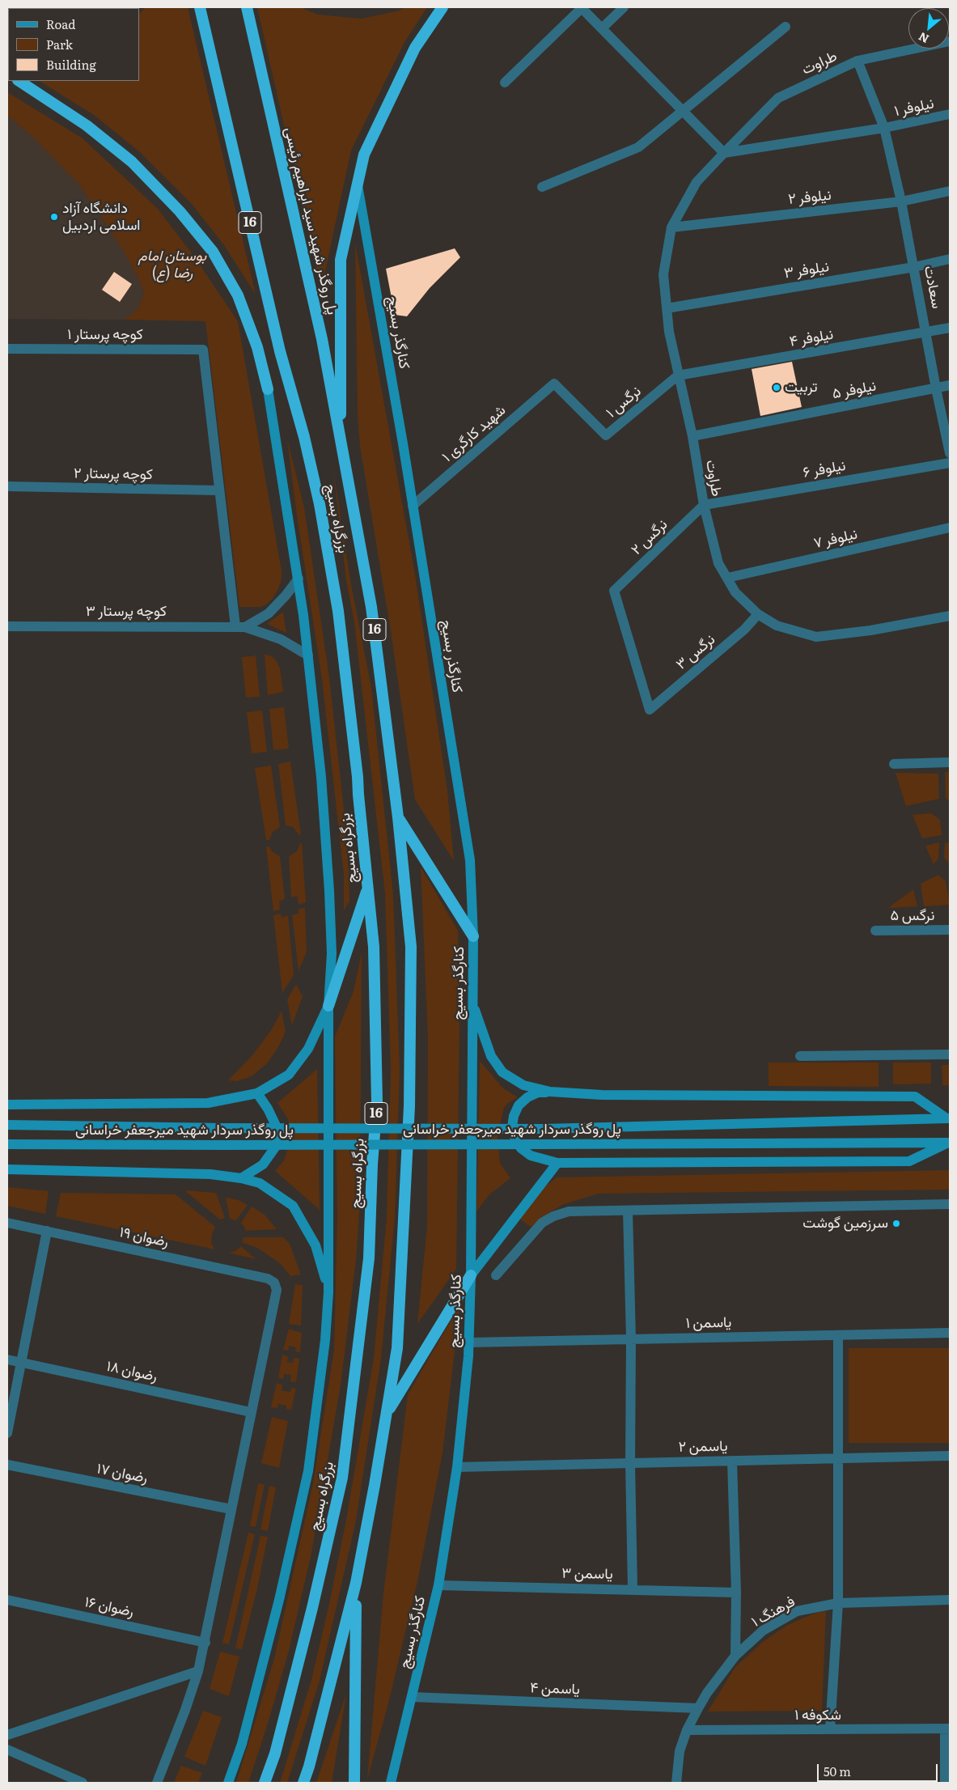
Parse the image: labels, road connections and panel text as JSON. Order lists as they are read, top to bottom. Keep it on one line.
{"streets":{"highway":["پل روگذر شهید سید ابراهیم رئیسی","16","بزرگراه بسیج"],"main road":["کنارگذر بسیج","پل روگذر سردار شهید میرجعفر خراسانی"],"street":["طراوت","نیلوفر ۱","نیلوفر ۲","نیلوفر ۳","سعادت","کوچه پرستار ۱","نیلوفر ۴","نیلوفر ۵","نرگس ۱","شهید کارگری ۱","نیلوفر ۶","کوچه پرستار ۲","نرگس ۲","نیلوفر ۷","کوچه پرستار ۳","نرگس ۳","نرگس ۵","رضوان ۱۹","یاسمن ۱","رضوان ۱۸","یاسمن ۲","رضوان ۱۷","یاسمن ۳","رضوان ۱۶","فرهنگ ۱","یاسمن ۴","شکوفه ۱"]},"crossings":[["طراوت","نیلوفر ۲"],["طراوت","نیلوفر ۳"],["طراوت","سعادت"],["طراوت","نیلوفر ۴"],["طراوت","نیلوفر ۵"],["طراوت","نرگس ۱"],["طراوت","نیلوفر ۶"],["طراوت","نرگس ۲"],["طراوت","نیلوفر ۷"],["طراوت","نرگس ۳"],["نیلوفر ۱","سعادت"],["نیلوفر ۲","سعادت"],["پل روگذر شهید سید ابراهیم رئیسی","بزرگراه بسیج"],["نیلوفر ۳","سعادت"],["سعادت","نیلوفر ۴"],["سعادت","نیلوفر ۵"],["کنارگذر بسیج","شهید کارگری ۱"],["کنارگذر بسیج","یاسمن ۱"],["کنارگذر بسیج","یاسمن ۲"],["کنارگذر بسیج","یاسمن ۳"],["کنارگذر بسیج","یاسمن ۴"],["کوچه پرستار ۱","کوچه پرستار ۲"],["نیلوفر ۴","نرگس ۱"],["نرگس ۱","شهید کارگری ۱"],["نیلوفر ۶","نرگس ۲"],["نرگس ۲","نرگس ۳"],["رضوان ۱۹","رضوان ۱۸"],["فرهنگ ۱","یاسمن ۴"],["فرهنگ ۱","شکوفه ۱"]],"parks":["بوستان امام رضا (ع)"],"places":["دانشگاه آزاد اسلامی اردبیل","تربیت","سرزمین گوشت"],"legend":["Road","Park","Building"],"scale_bar":"50 m","north":"bottom left"}
